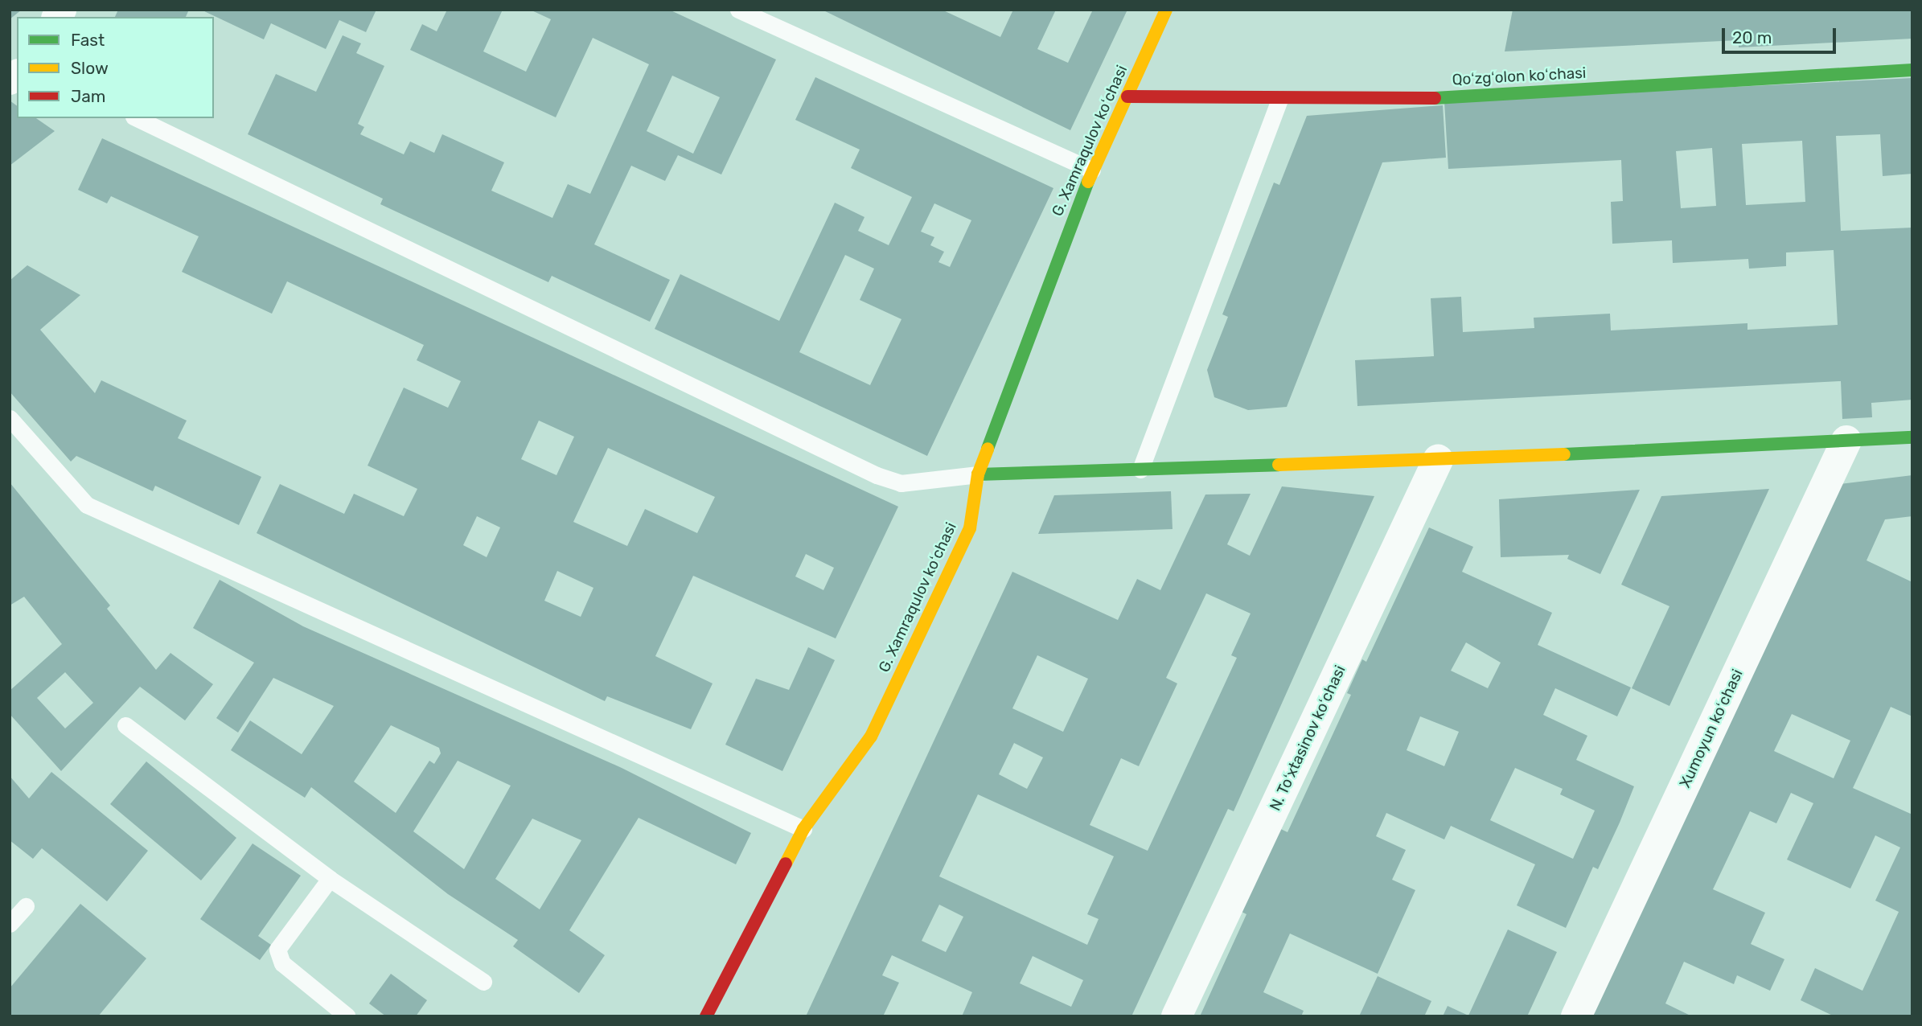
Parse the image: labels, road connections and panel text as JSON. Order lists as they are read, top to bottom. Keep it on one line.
{"streets":{"street":["Qoʻzgʻolon koʻchasi","G. Xamraqulov koʻchasi","Xumoyun koʻchasi","N. Toʻxtasinov koʻchasi"]},"crossings":[["Qoʻzgʻolon koʻchasi","G. Xamraqulov koʻchasi"]],"legend":["Fast","Slow","Jam"],"scale_bar":"20 m"}
